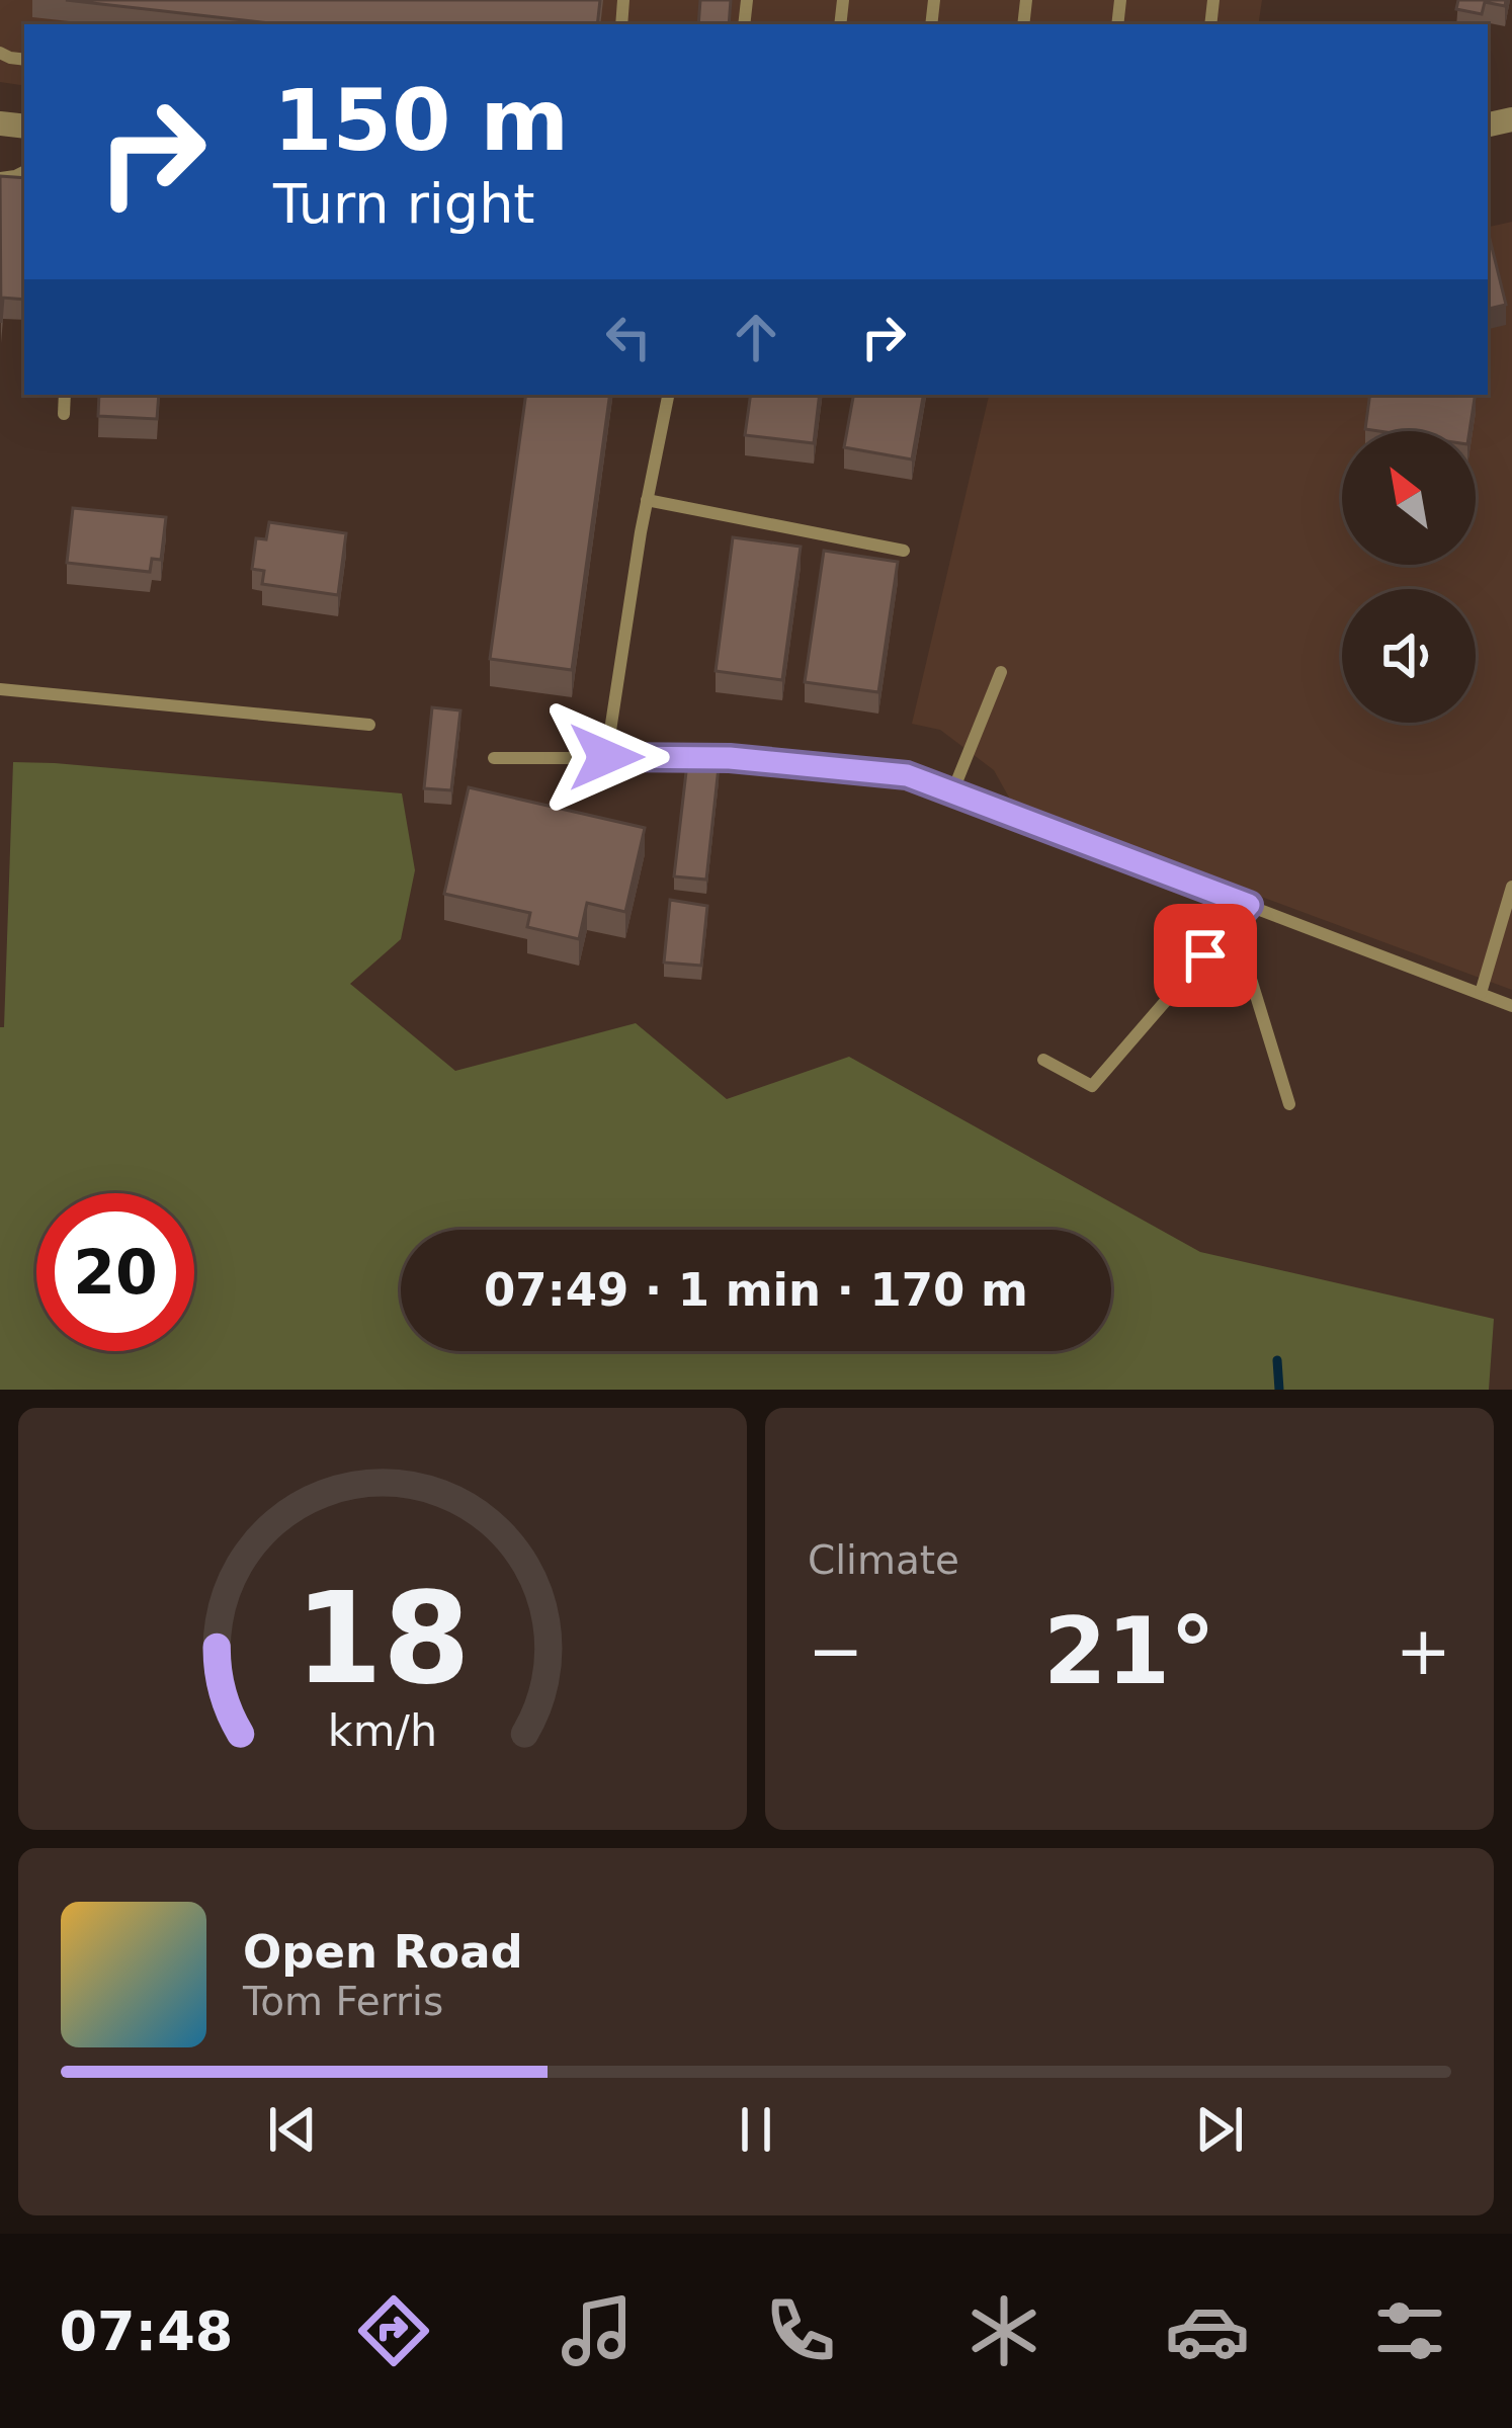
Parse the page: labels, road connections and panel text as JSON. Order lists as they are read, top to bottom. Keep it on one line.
{"north":"top left","page":{"turn":["150 m","Turn right"],"limit":"20","trip":"07:49 · 1 min · 170 m","tile":"Climate","heat":["−","21°","+"],"song":["Open Road","Tom Ferris"],"tabs":"07:48","gauge":["18","km/h"]}}
